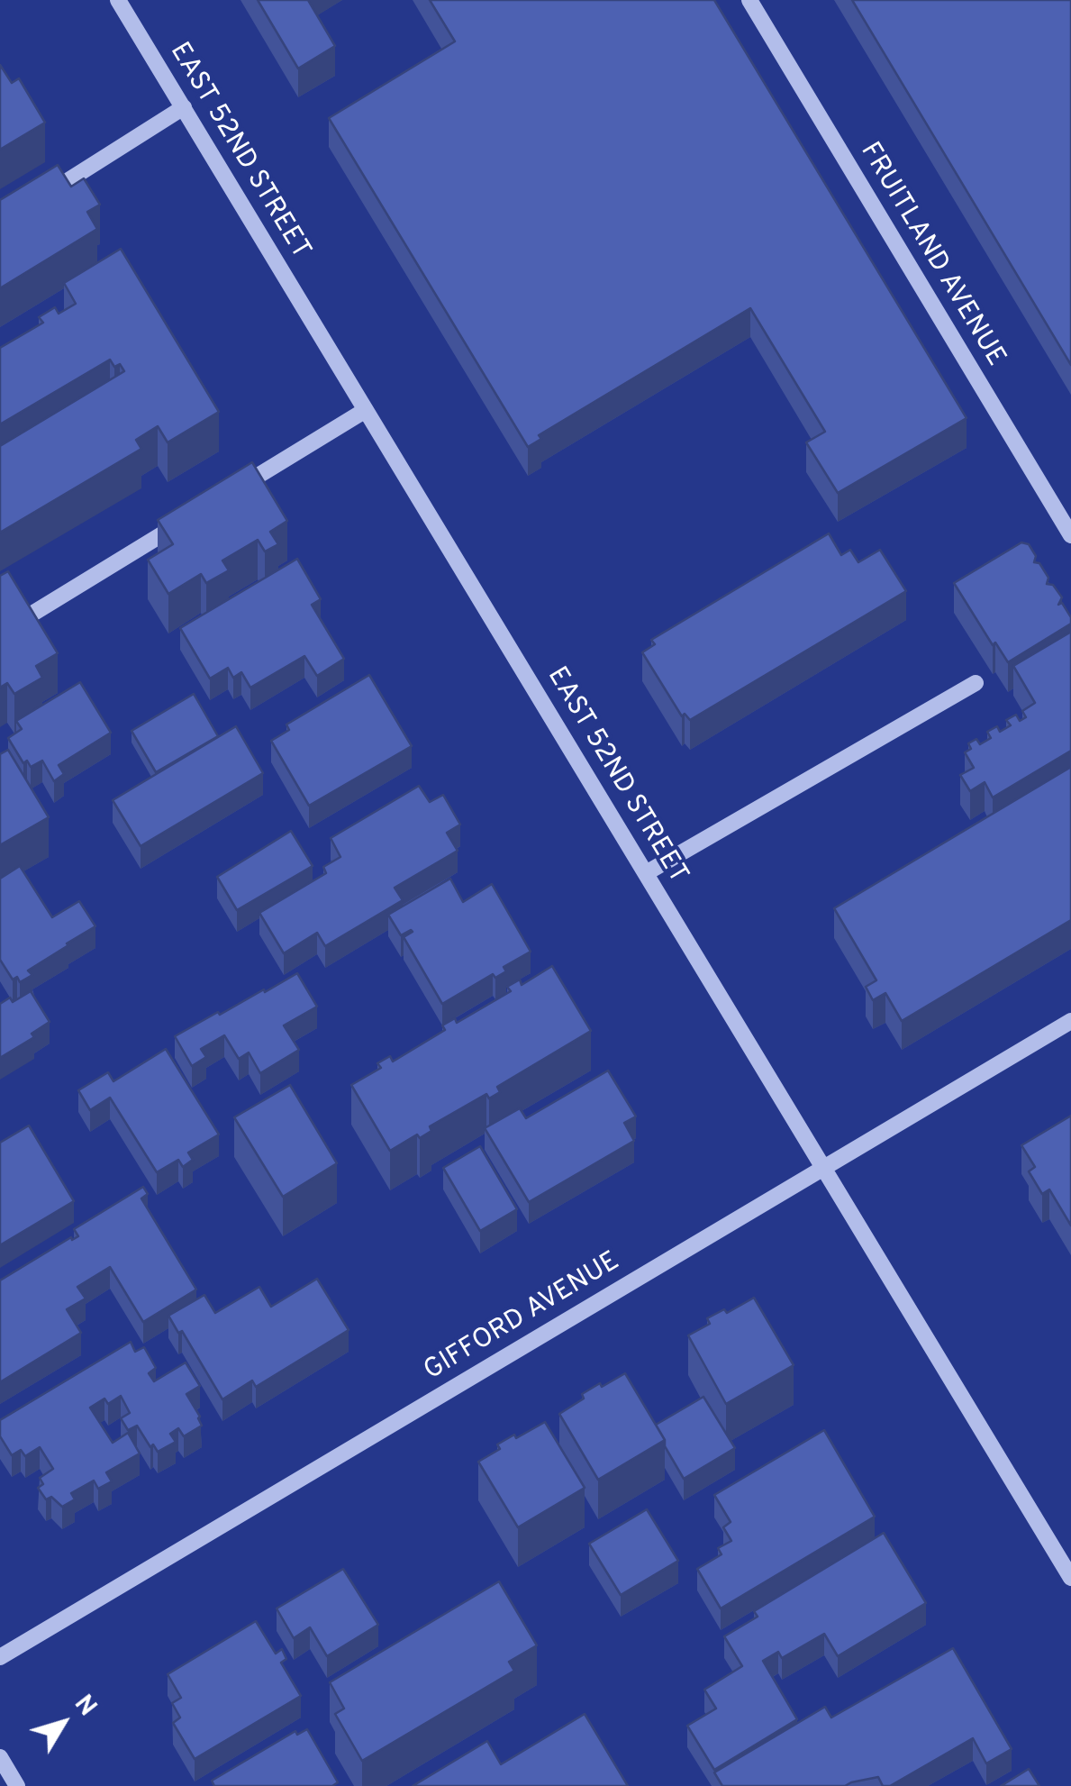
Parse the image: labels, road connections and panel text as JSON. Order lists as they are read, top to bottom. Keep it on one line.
{"streets":{"street":["EAST 52ND STREET","FRUITLAND AVENUE","GIFFORD AVENUE"]},"crossings":[["EAST 52ND STREET","GIFFORD AVENUE"]],"north":"top right"}
